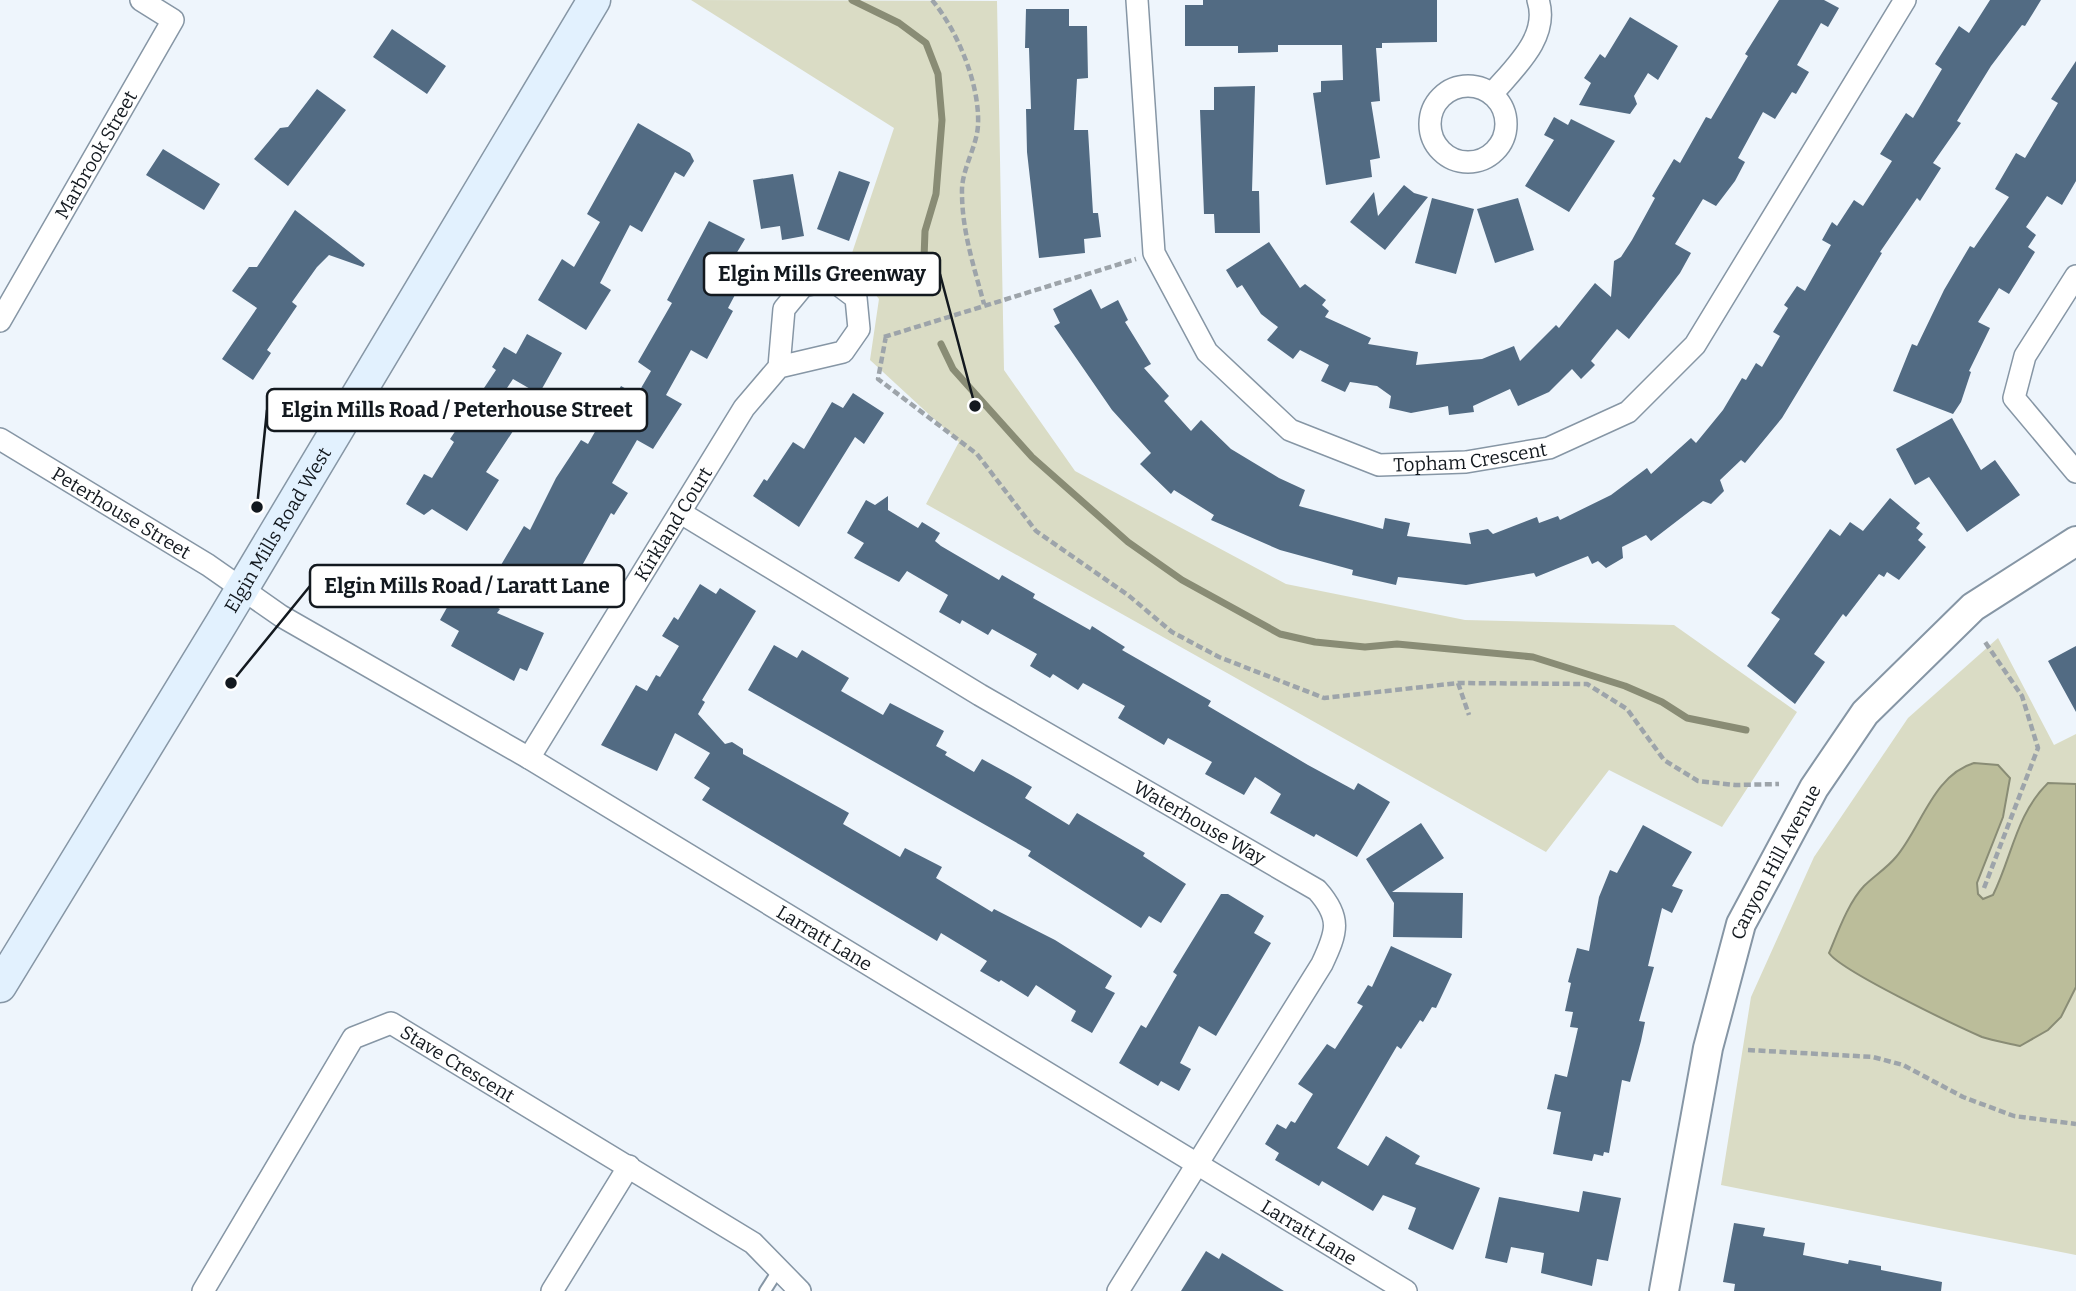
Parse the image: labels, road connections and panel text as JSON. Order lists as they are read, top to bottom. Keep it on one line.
{"streets":{"main road":["Elgin Mills Road West"],"street":["Marbrook Street","Topham Crescent","Peterhouse Street","Kirkland Court","Waterhouse Way","Canyon Hill Avenue","Larratt Lane","Stave Crescent"]},"crossings":[["Peterhouse Street","Elgin Mills Road West"],["Peterhouse Street","Larratt Lane"],["Kirkland Court","Waterhouse Way"],["Kirkland Court","Larratt Lane"],["Elgin Mills Road West","Larratt Lane"],["Waterhouse Way","Larratt Lane"]],"places":["Elgin Mills Greenway","Elgin Mills Road / Peterhouse Street","Elgin Mills Road / Laratt Lane"]}
